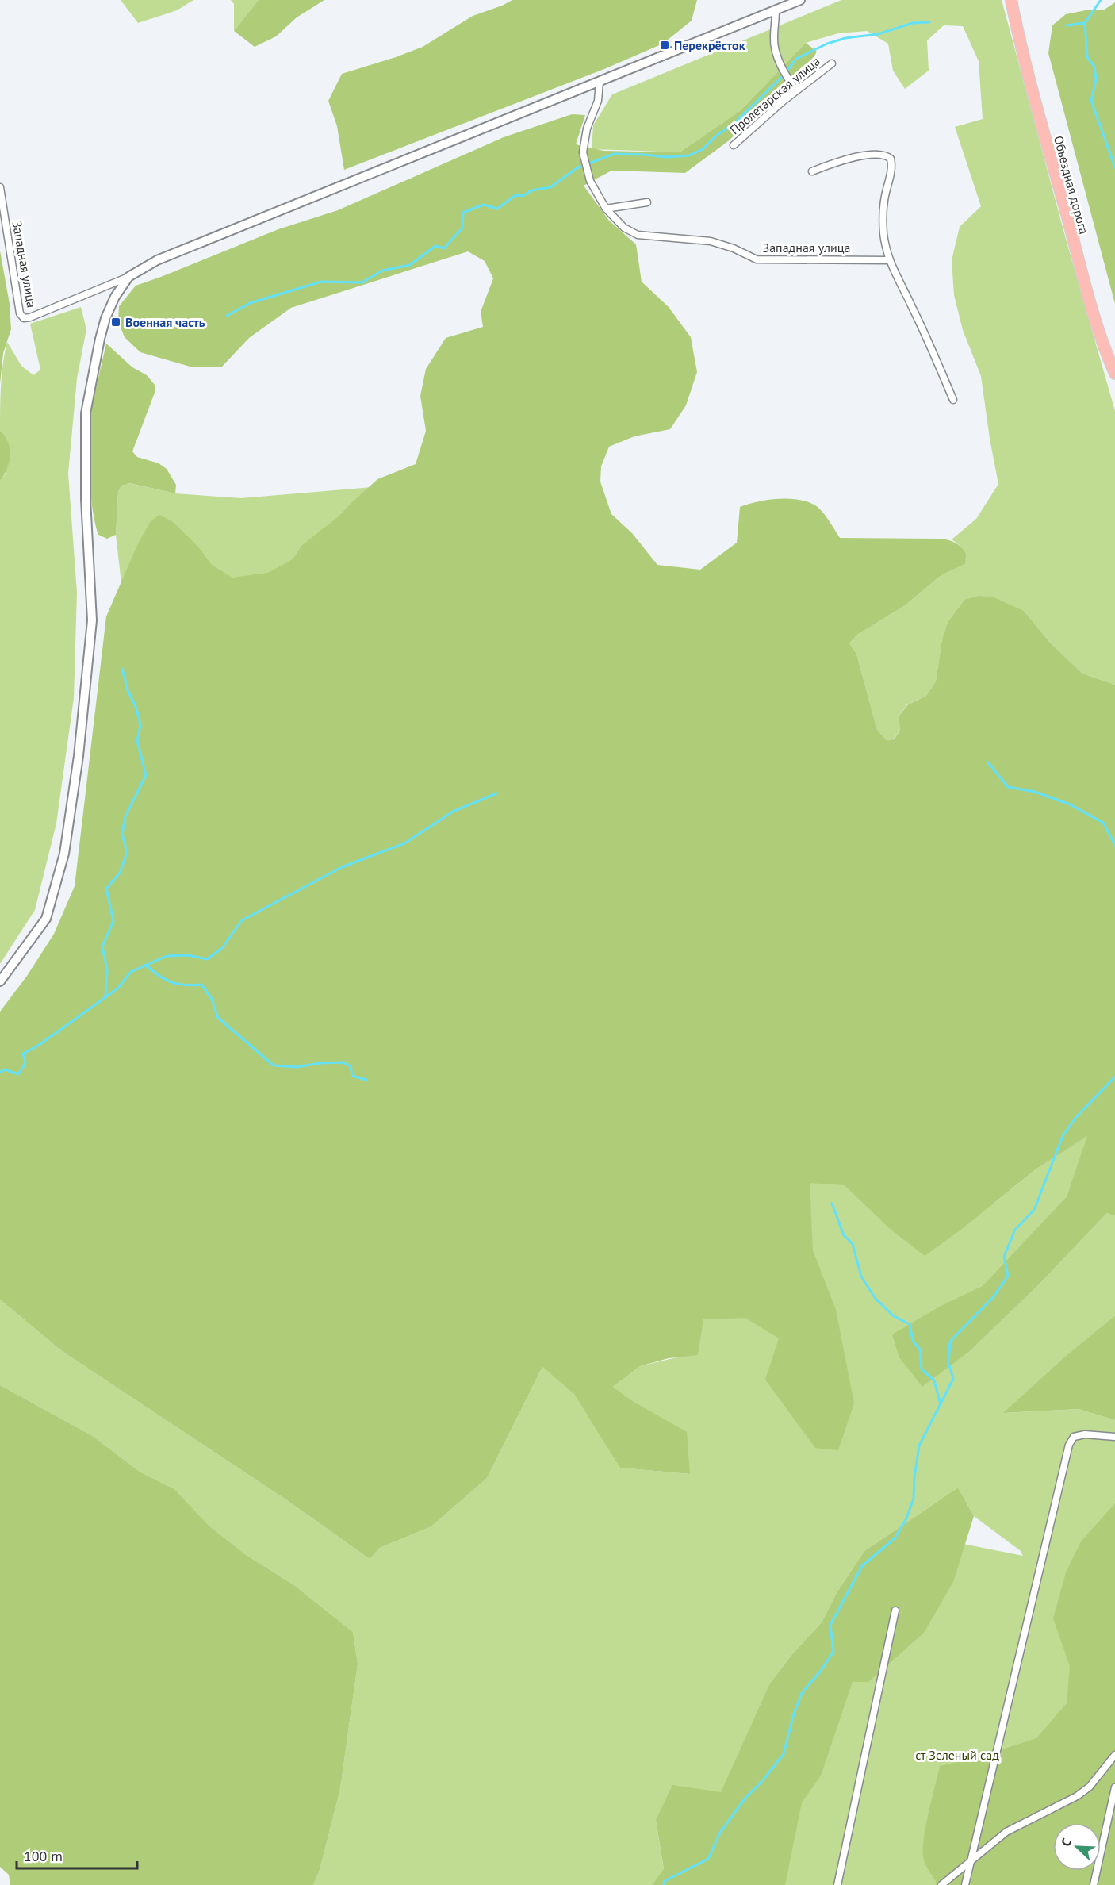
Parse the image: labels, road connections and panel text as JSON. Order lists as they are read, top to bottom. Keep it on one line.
{"streets":{"main road":["Объездная дорога"],"street":["Пролетарская улица","Западная улица"]},"parks":["ст Зеленый сад"],"places":{"transit":["Перекрёсток","Военная часть"]},"scale_bar":"100 m","north":"top left"}
